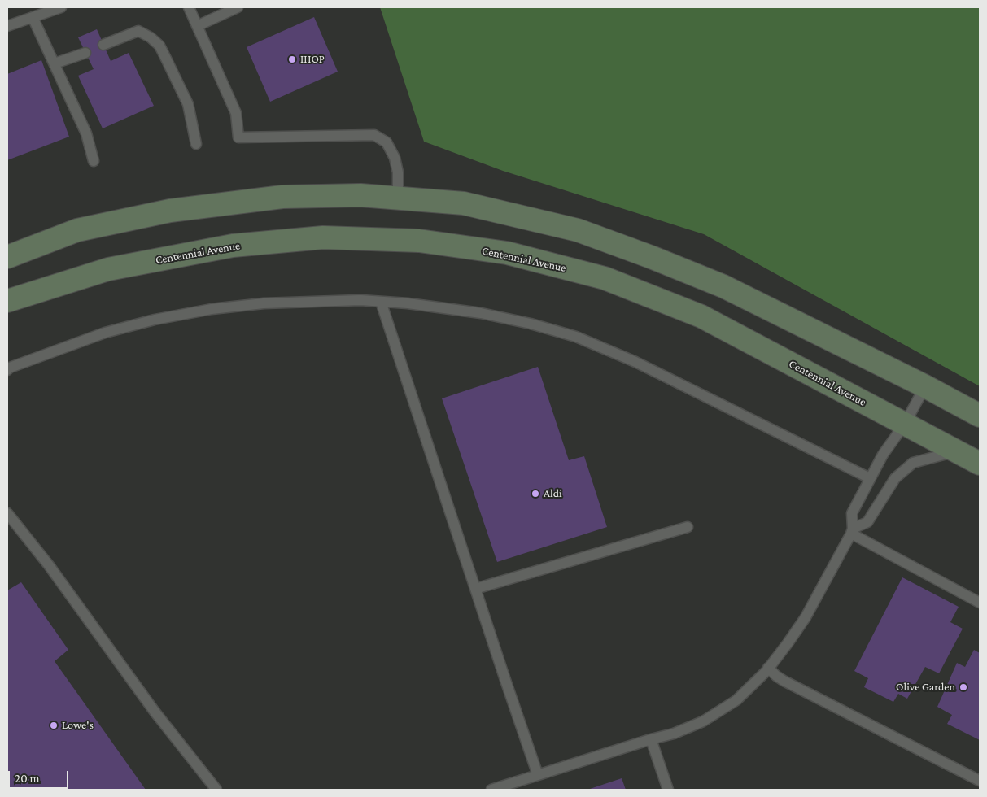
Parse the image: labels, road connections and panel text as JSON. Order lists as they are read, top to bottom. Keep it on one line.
{"streets":{"main road":["Centennial Avenue"]},"places":["IHOP","Aldi","Olive Garden","Lowe's"],"scale_bar":"20 m"}
